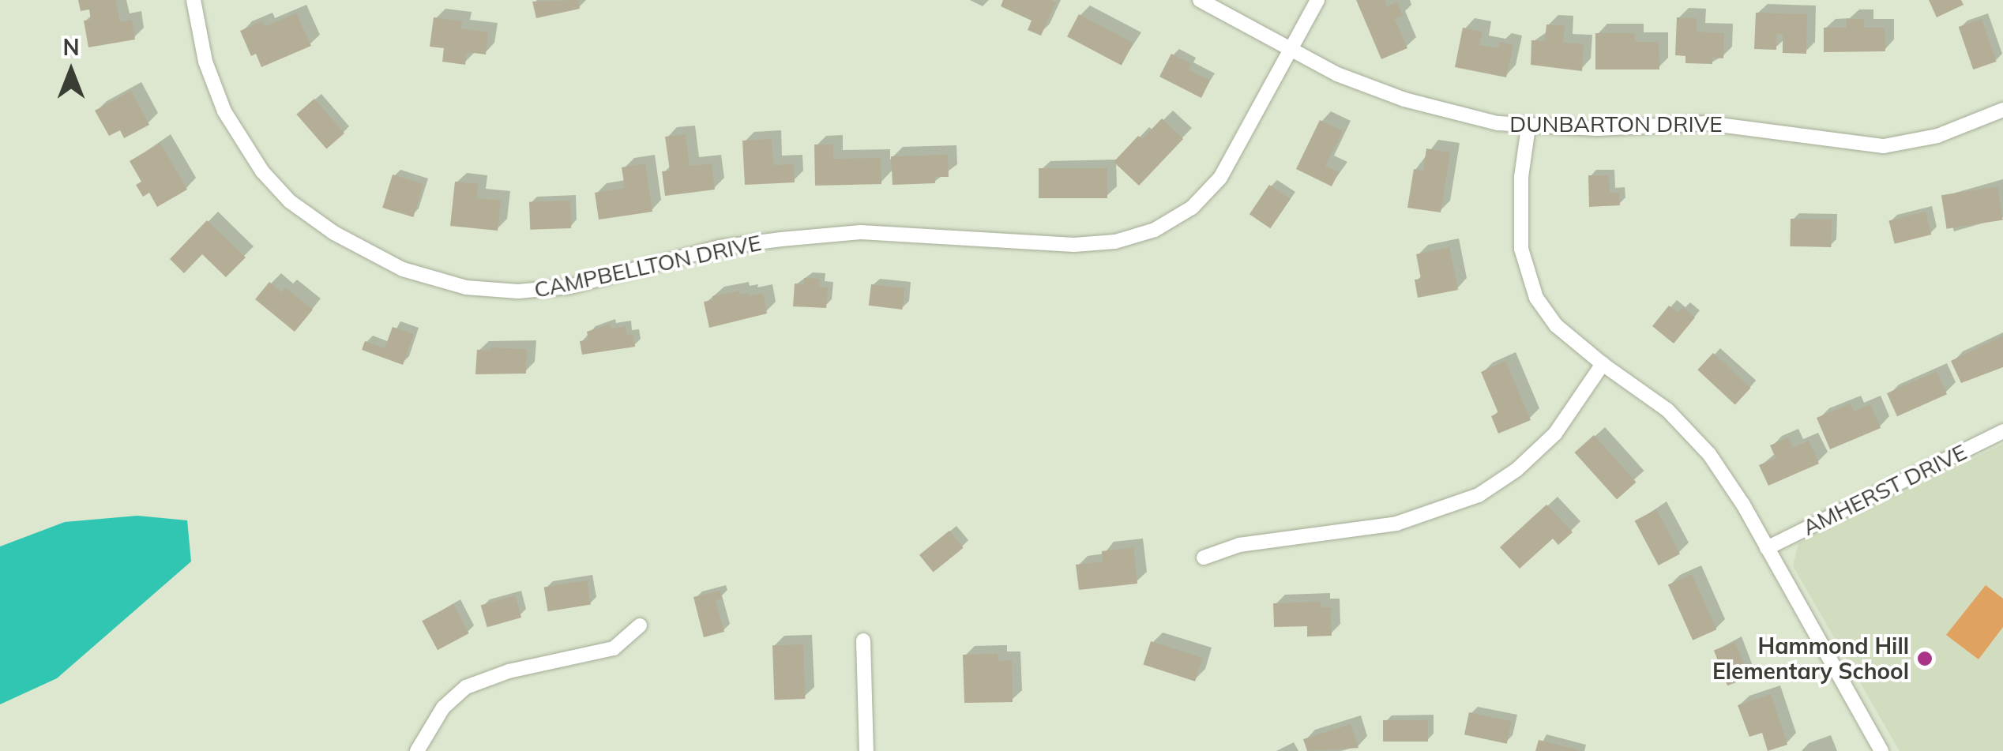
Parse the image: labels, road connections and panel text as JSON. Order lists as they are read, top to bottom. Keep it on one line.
{"streets":{"street":["DUNBARTON DRIVE","CAMPBELLTON DRIVE","AMHERST DRIVE"]},"crossings":[["DUNBARTON DRIVE","CAMPBELLTON DRIVE"]],"places":["Hammond Hill Elementary School"],"north":"top"}
